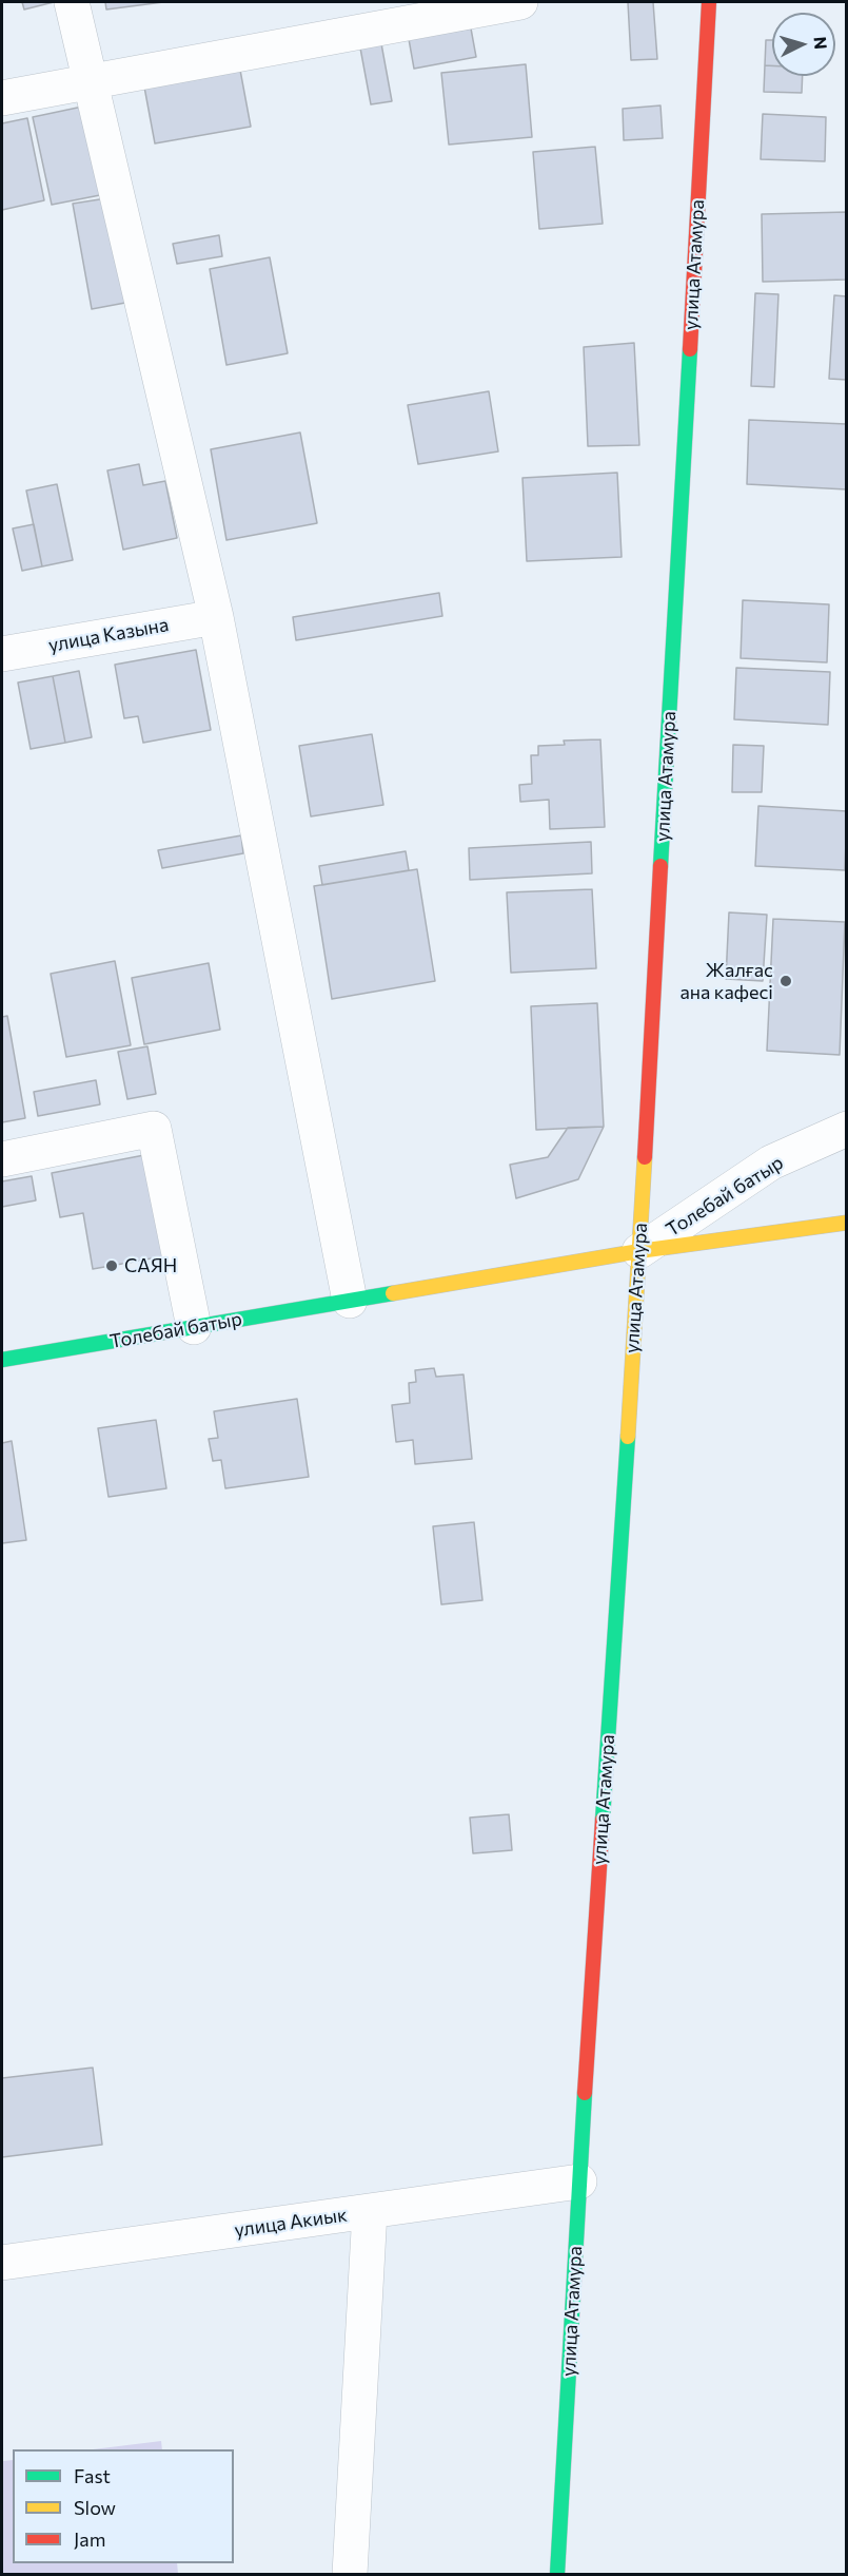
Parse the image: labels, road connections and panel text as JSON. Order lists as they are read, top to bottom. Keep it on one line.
{"streets":{"street":["улица Атамура","улица Казына","Толебай батыр","улица Акиык"]},"crossings":[["улица Атамура","Толебай батыр"],["улица Атамура","улица Акиык"]],"places":["Жалғас ана кафесі","САЯН"],"legend":["Fast","Slow","Jam"],"north":"right"}
